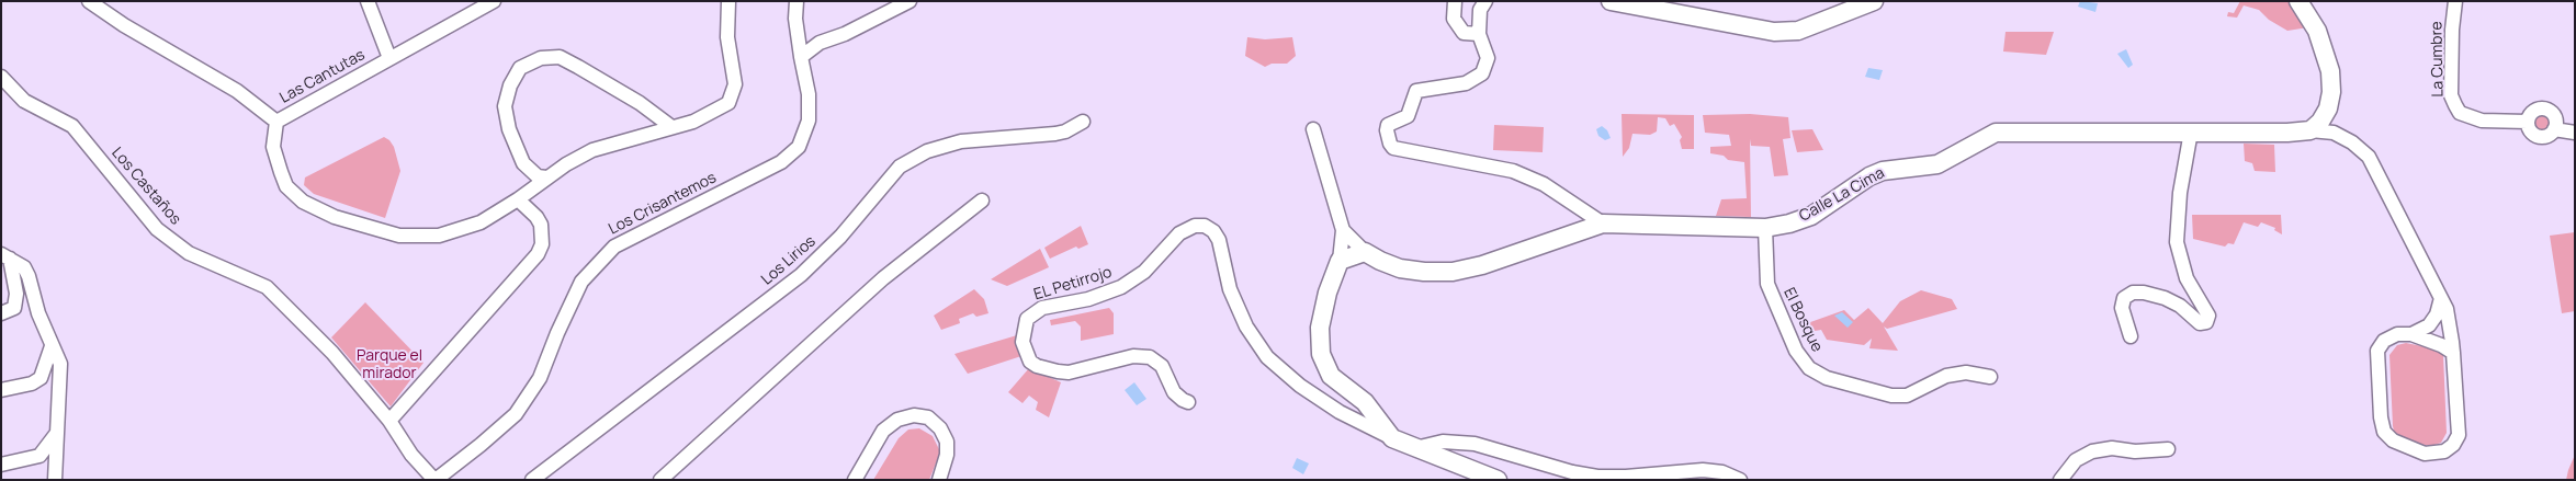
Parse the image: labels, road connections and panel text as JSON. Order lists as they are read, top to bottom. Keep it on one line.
{"streets":{"street":["La Cumbre","Las Cantutas","Los Castaños","Calle La Cima","Los Crisantemos","Los Lirios","EL Petirrojo","El Bosque"]},"crossings":[["Calle La Cima","El Bosque"]],"parks":["Parque el mirador"]}
